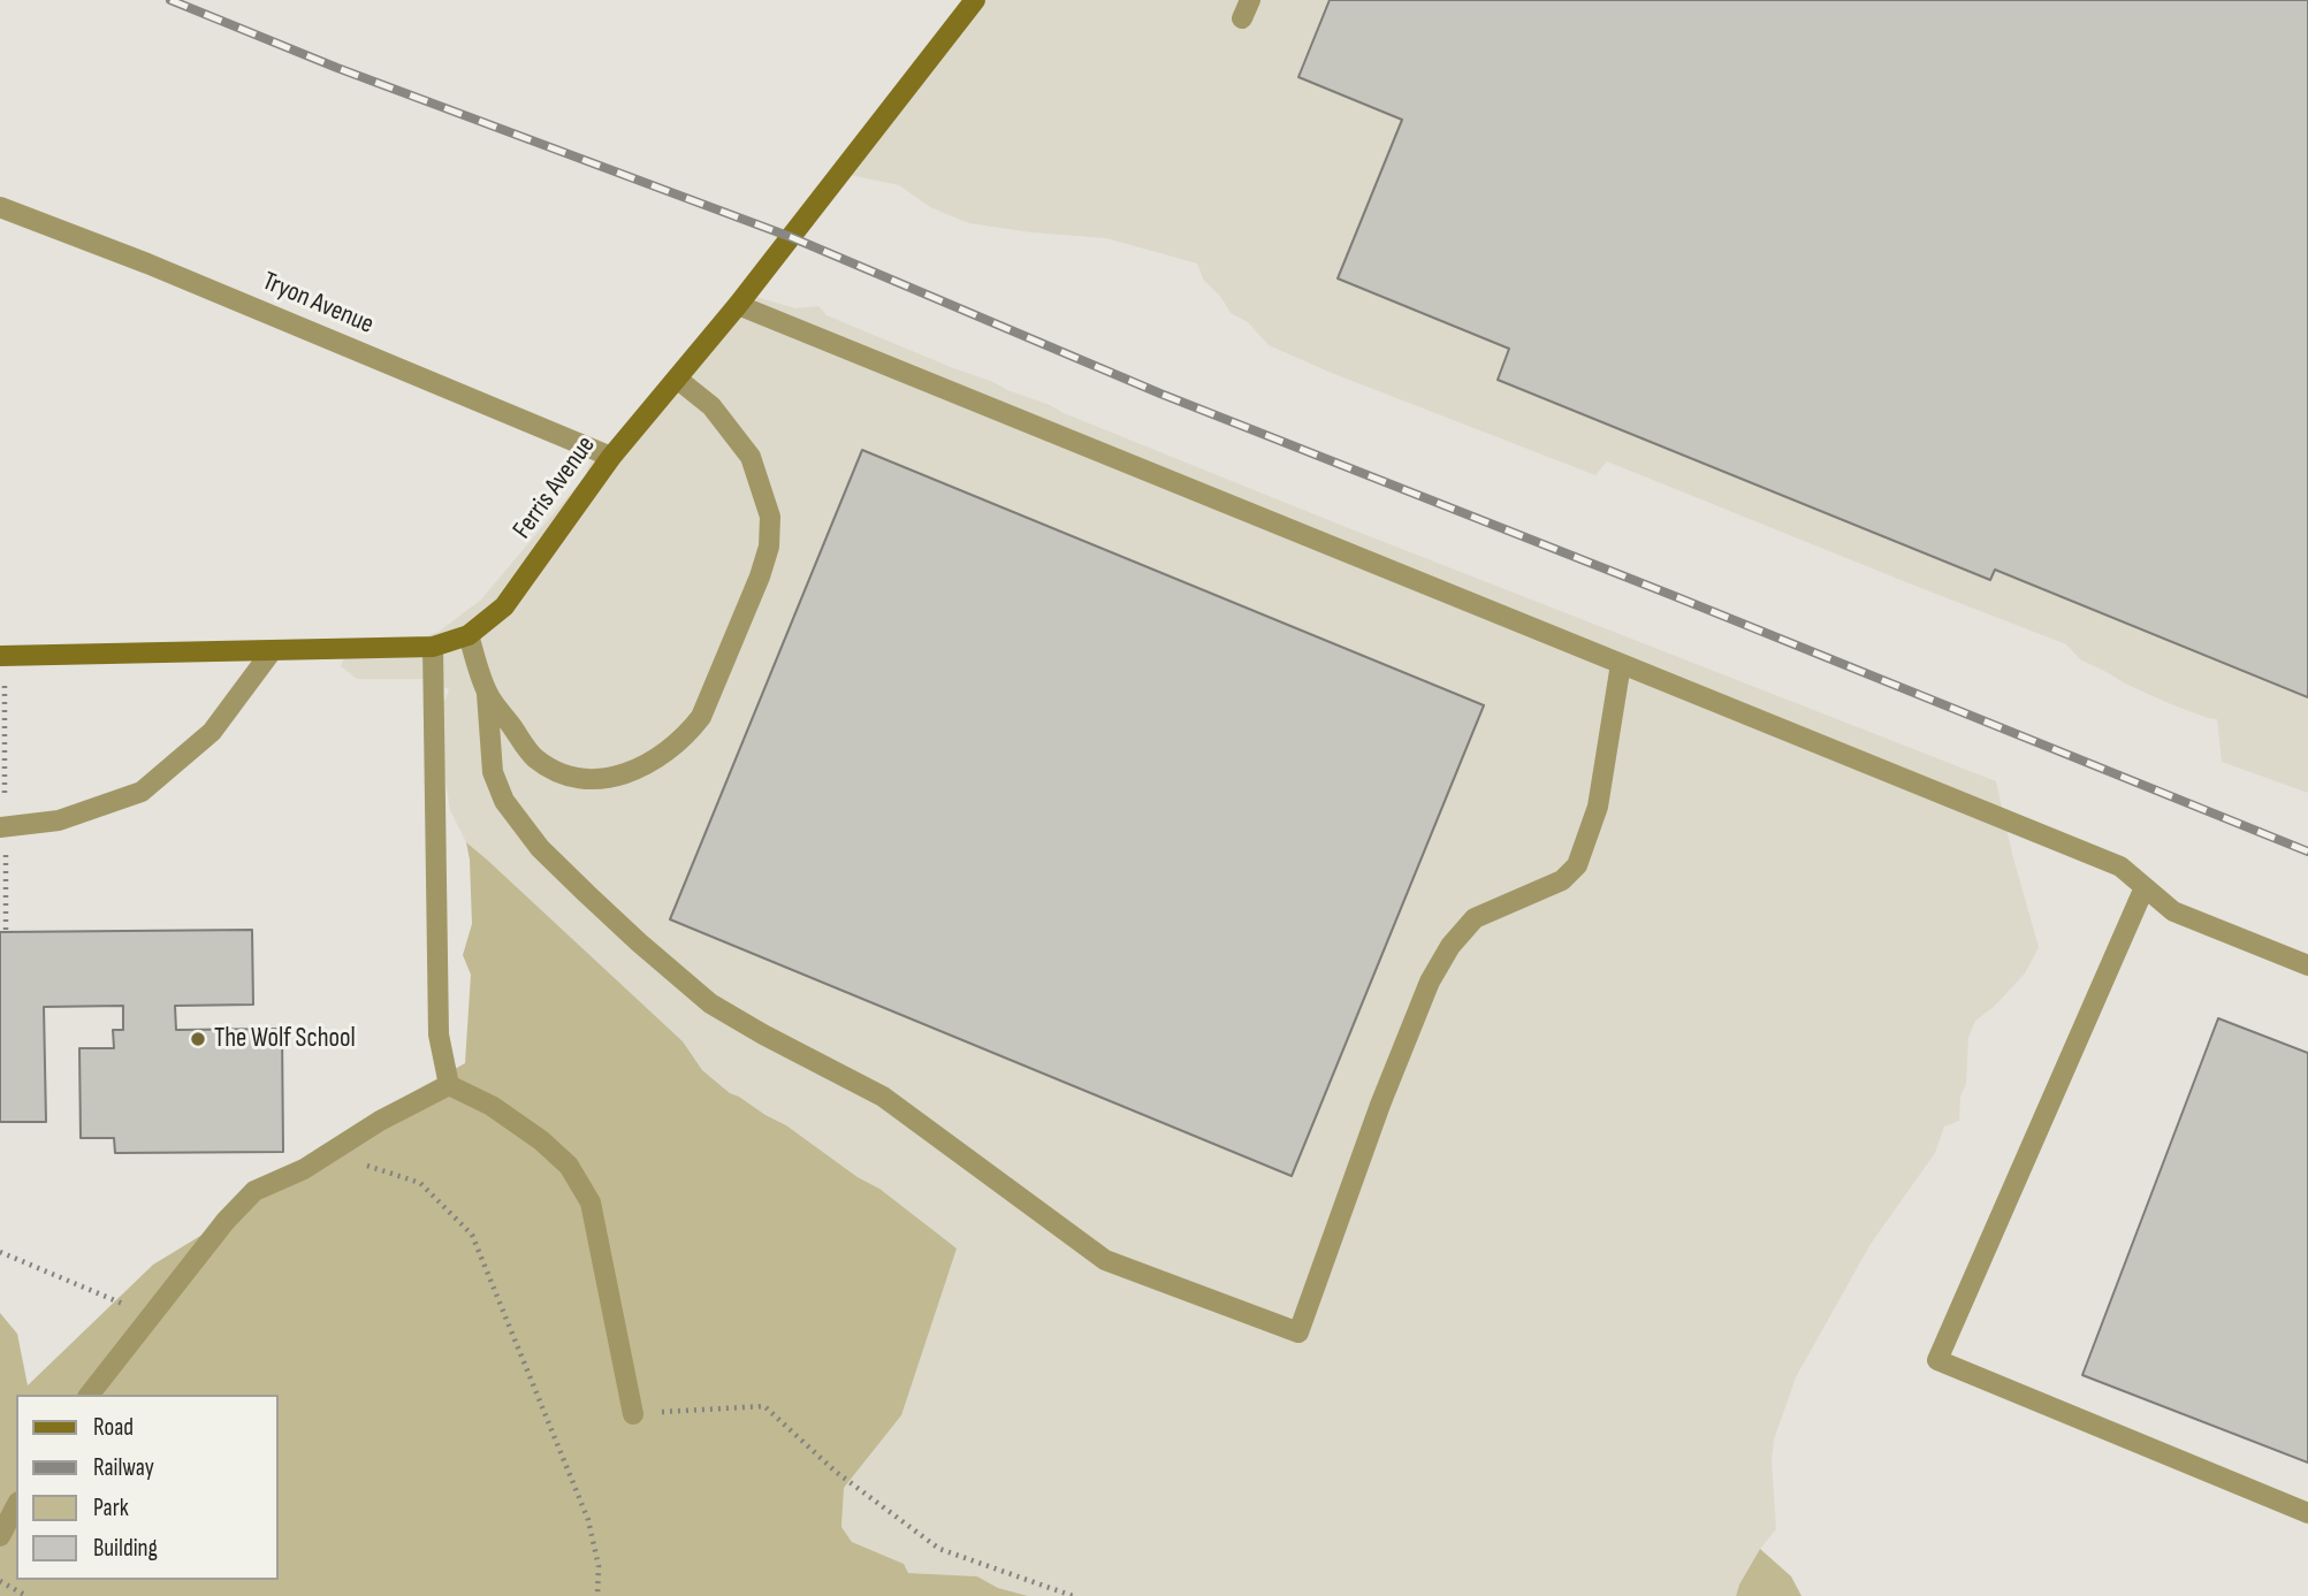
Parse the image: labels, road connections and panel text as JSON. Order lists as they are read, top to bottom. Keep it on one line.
{"streets":{"street":["Tryon Avenue","Ferris Avenue"]},"crossings":[["Tryon Avenue","Ferris Avenue"]],"places":["The Wolf School"],"legend":["Road","Railway","Park","Building"]}
